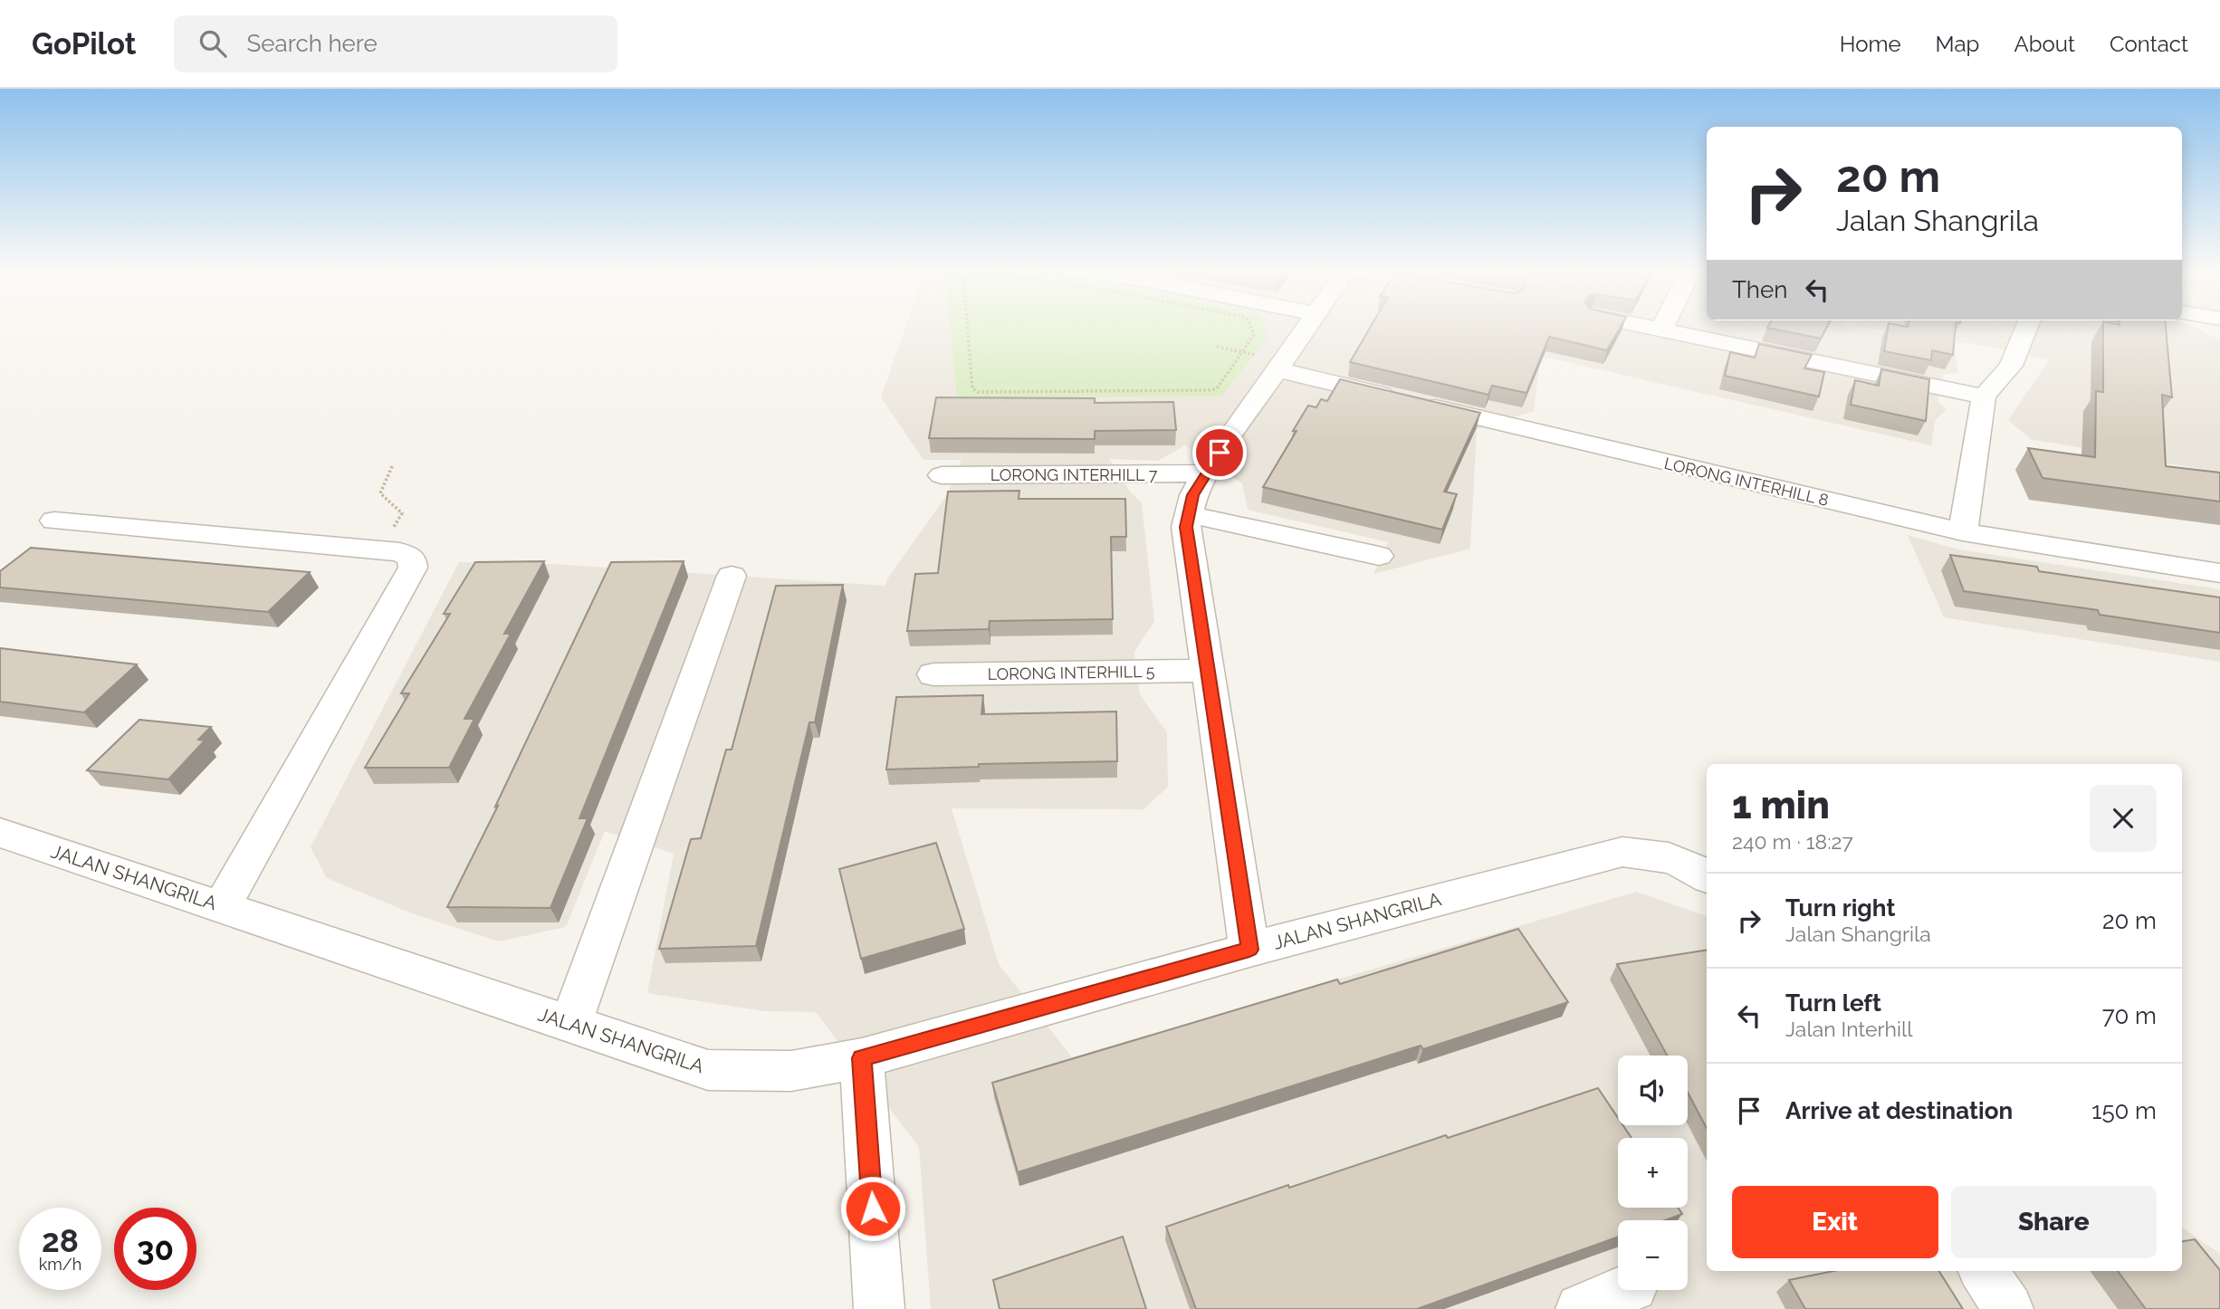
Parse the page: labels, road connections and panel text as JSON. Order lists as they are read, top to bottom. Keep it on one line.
{"streets":{"street":["LORONG INTERHILL 7","LORONG INTERHILL 8","LORONG INTERHILL 5","JALAN SHANGRILA"]},"page":{"header":"GoPilot","search":"Search here","nav":["Home","Map","About","Contact"],"turn":["20 m","Jalan Shangrila"],"then":"Then","heading":["1 min","240 m · 18:27"],"list":[{"name":"Turn right","note":"Jalan Shangrila","value":"20 m"},{"name":"Turn left","note":"Jalan Interhill","value":"70 m"},{"name":"Arrive at destination","value":"150 m"}],"map_buttons":["+","−"],"buttons":["Exit","Share"],"speed":"28 km/h","limit":"30"}}
